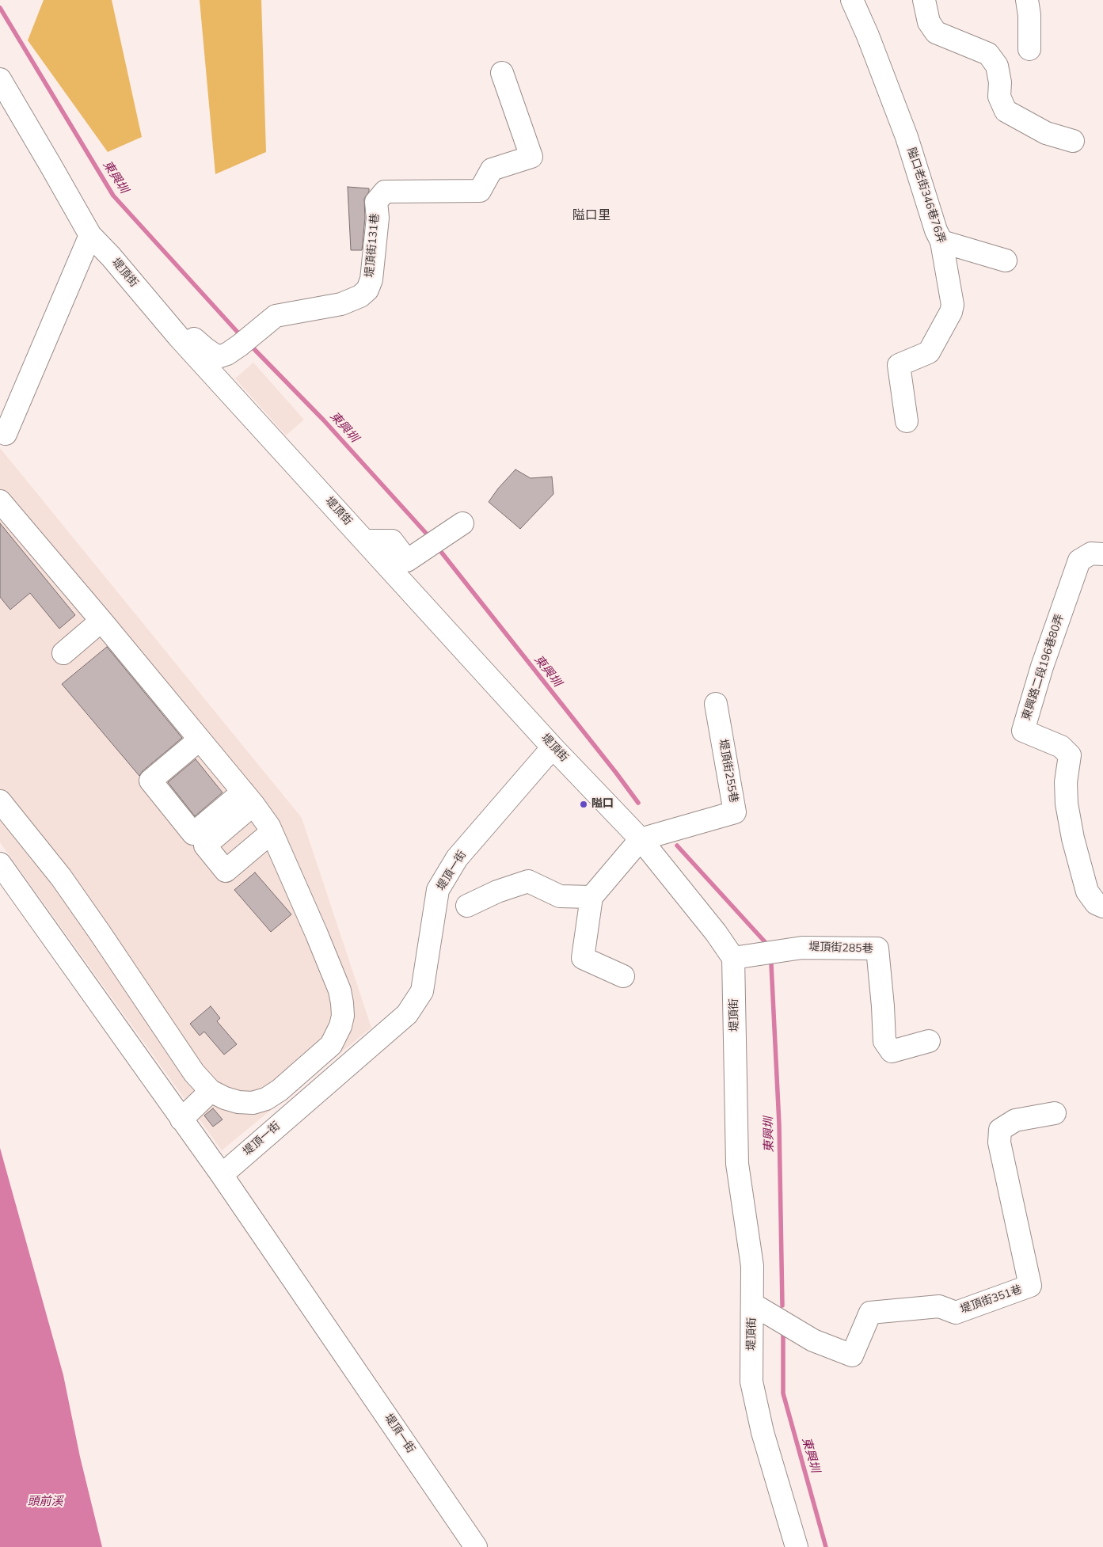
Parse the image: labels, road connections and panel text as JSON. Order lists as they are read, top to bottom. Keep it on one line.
{"streets":{"street":["隘口老街346巷76弄","堤頂街131巷","堤頂街","東興路二段196巷80弄","堤頂街255巷","堤頂一街","堤頂街285巷","堤頂街351巷"]},"crossings":[["堤頂街131巷","堤頂街"],["堤頂街","堤頂街255巷"],["堤頂街","堤頂一街"],["堤頂街","堤頂街285巷"],["堤頂街","堤頂街351巷"]],"districts":["隘口里"],"water":["東興圳","頭前溪"],"places":["隘口"]}
